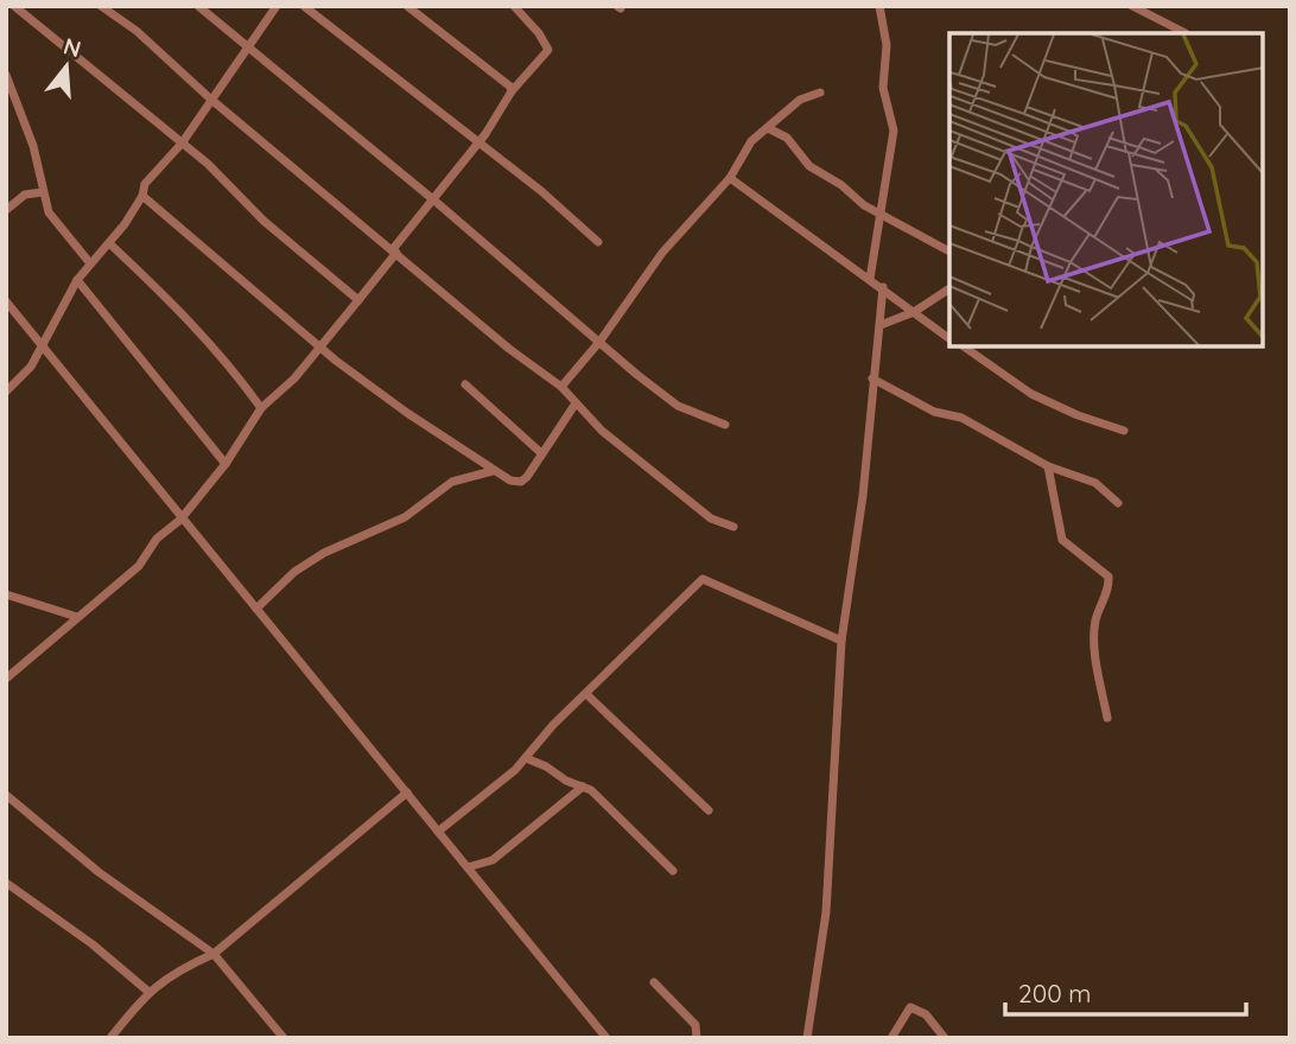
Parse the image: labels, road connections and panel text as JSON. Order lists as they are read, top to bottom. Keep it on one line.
{"scale_bar":"200 m","north":"top"}
